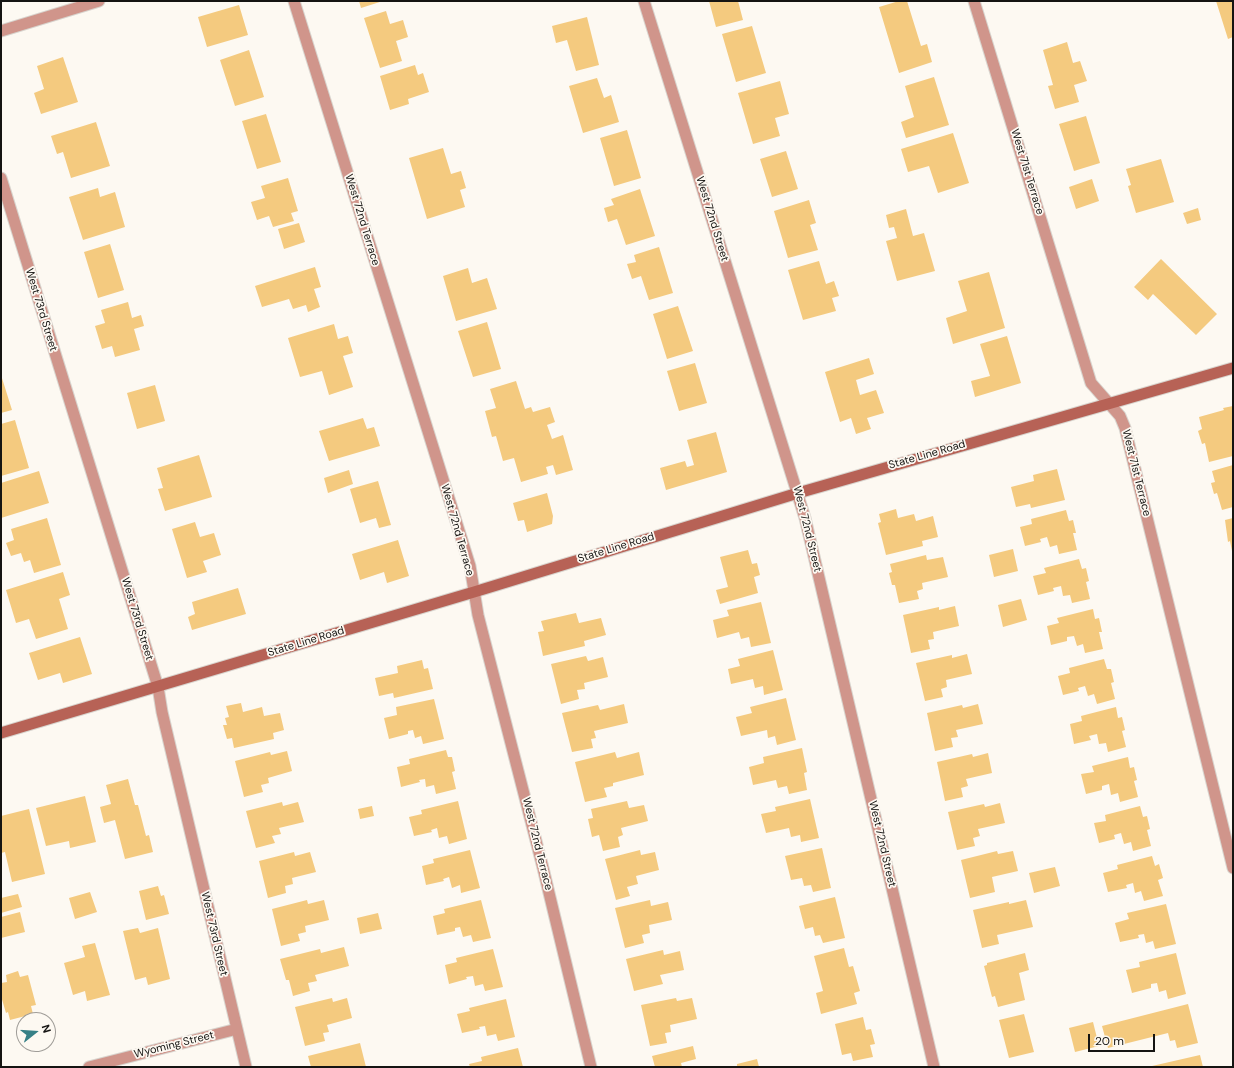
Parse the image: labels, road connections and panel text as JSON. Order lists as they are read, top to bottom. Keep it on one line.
{"streets":{"main road":["State Line Road"],"street":["West 71st Terrace","West 72nd Street","West 72nd Terrace","West 73rd Street","Wyoming Street"]},"crossings":[["West 71st Terrace","State Line Road"],["West 72nd Street","State Line Road"],["West 72nd Terrace","State Line Road"],["West 73rd Street","State Line Road"],["West 73rd Street","Wyoming Street"]],"scale_bar":"20 m","north":"right"}
